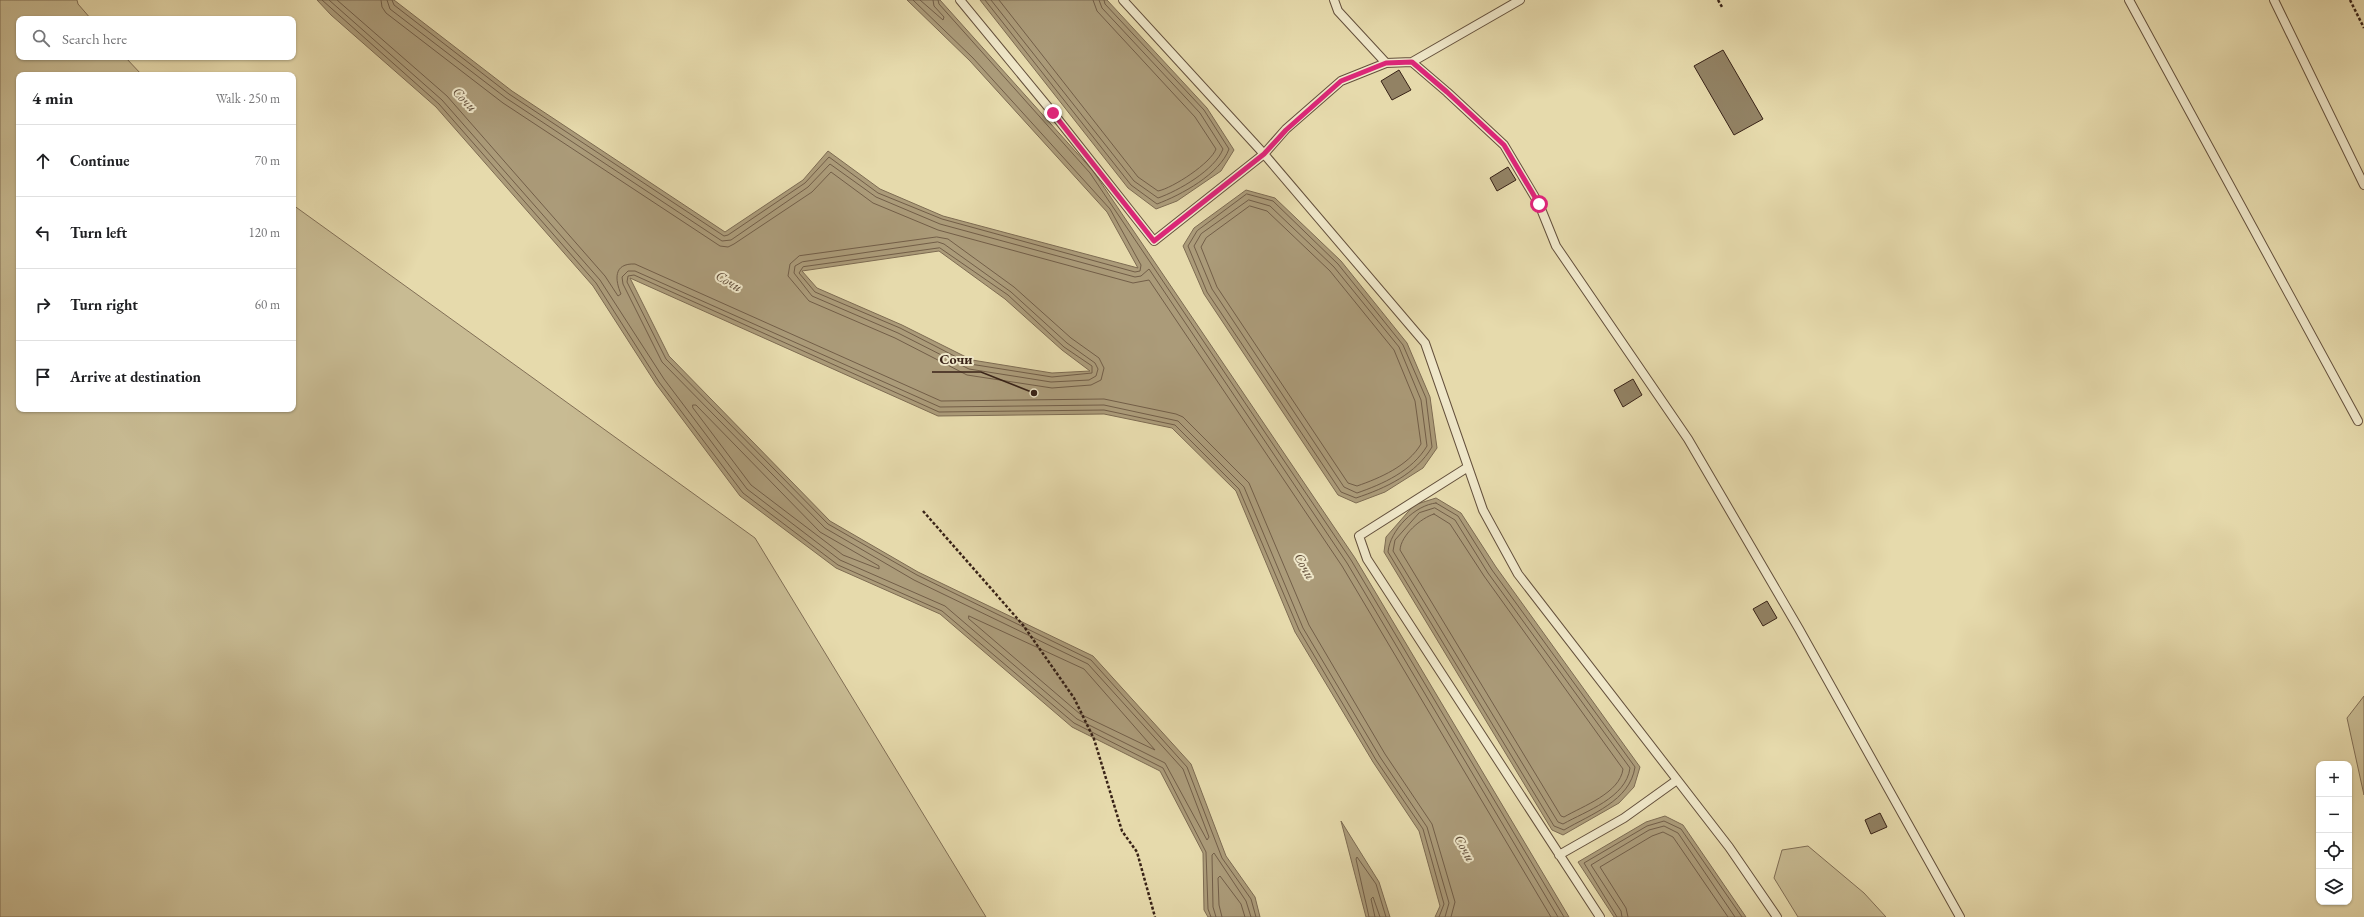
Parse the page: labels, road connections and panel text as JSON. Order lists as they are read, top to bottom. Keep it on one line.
{"water":["Сочи"],"places":["Сочи"],"page":{"search":"Search here","heading":["4 min","Walk · 250 m"],"list":[["Continue","70 m"],["Turn left","120 m"],["Turn right","60 m"],"Arrive at destination"],"map_buttons":["+","−"]}}
